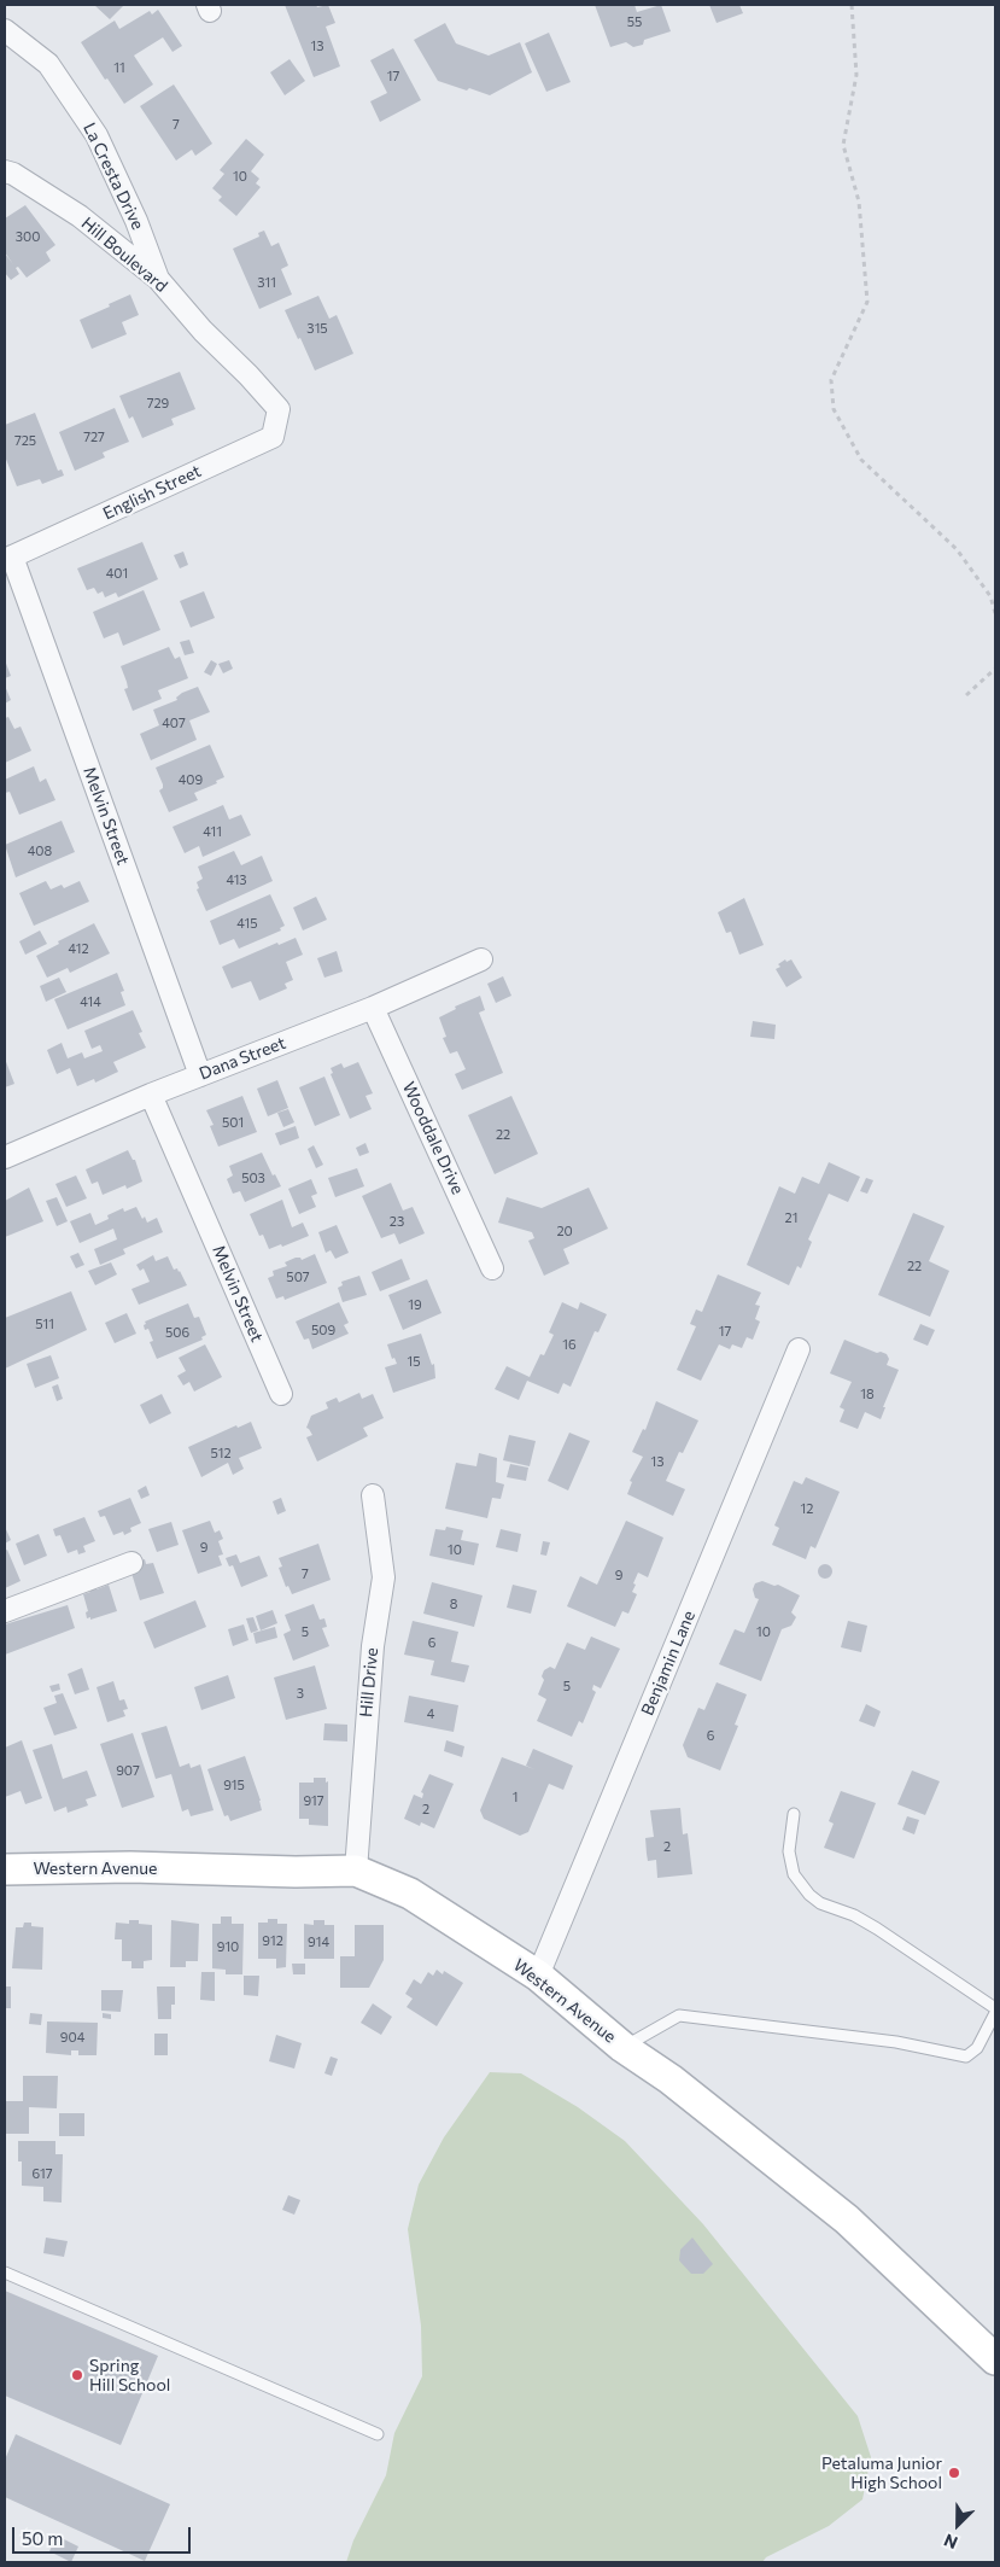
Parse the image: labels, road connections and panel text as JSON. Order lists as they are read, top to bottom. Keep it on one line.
{"streets":{"street":["La Cresta Drive","Hill Boulevard","English Street","Melvin Street","Dana Street","Wooddale Drive","Benjamin Lane","Hill Drive","Western Avenue"]},"crossings":[["La Cresta Drive","Hill Boulevard"],["Hill Boulevard","English Street"],["English Street","Melvin Street"],["Melvin Street","Dana Street"],["Dana Street","Wooddale Drive"],["Benjamin Lane","Western Avenue"],["Hill Drive","Western Avenue"]],"places":["Spring Hill School","Petaluma Junior High School"],"house_numbers":["55","13","11","17","7","10","300","311","315","729","727","725","401","407","409","411","408","413","415","412","414","501","22","503","21","23","20","22","507","19","511","509","17","506","16","15","18","512","13","12","9","10","7","9","8","5","10","6","5","3","4","6","907","915","1","917","2","2","912","914","910","904","617"],"scale_bar":"50 m","north":"bottom left"}
